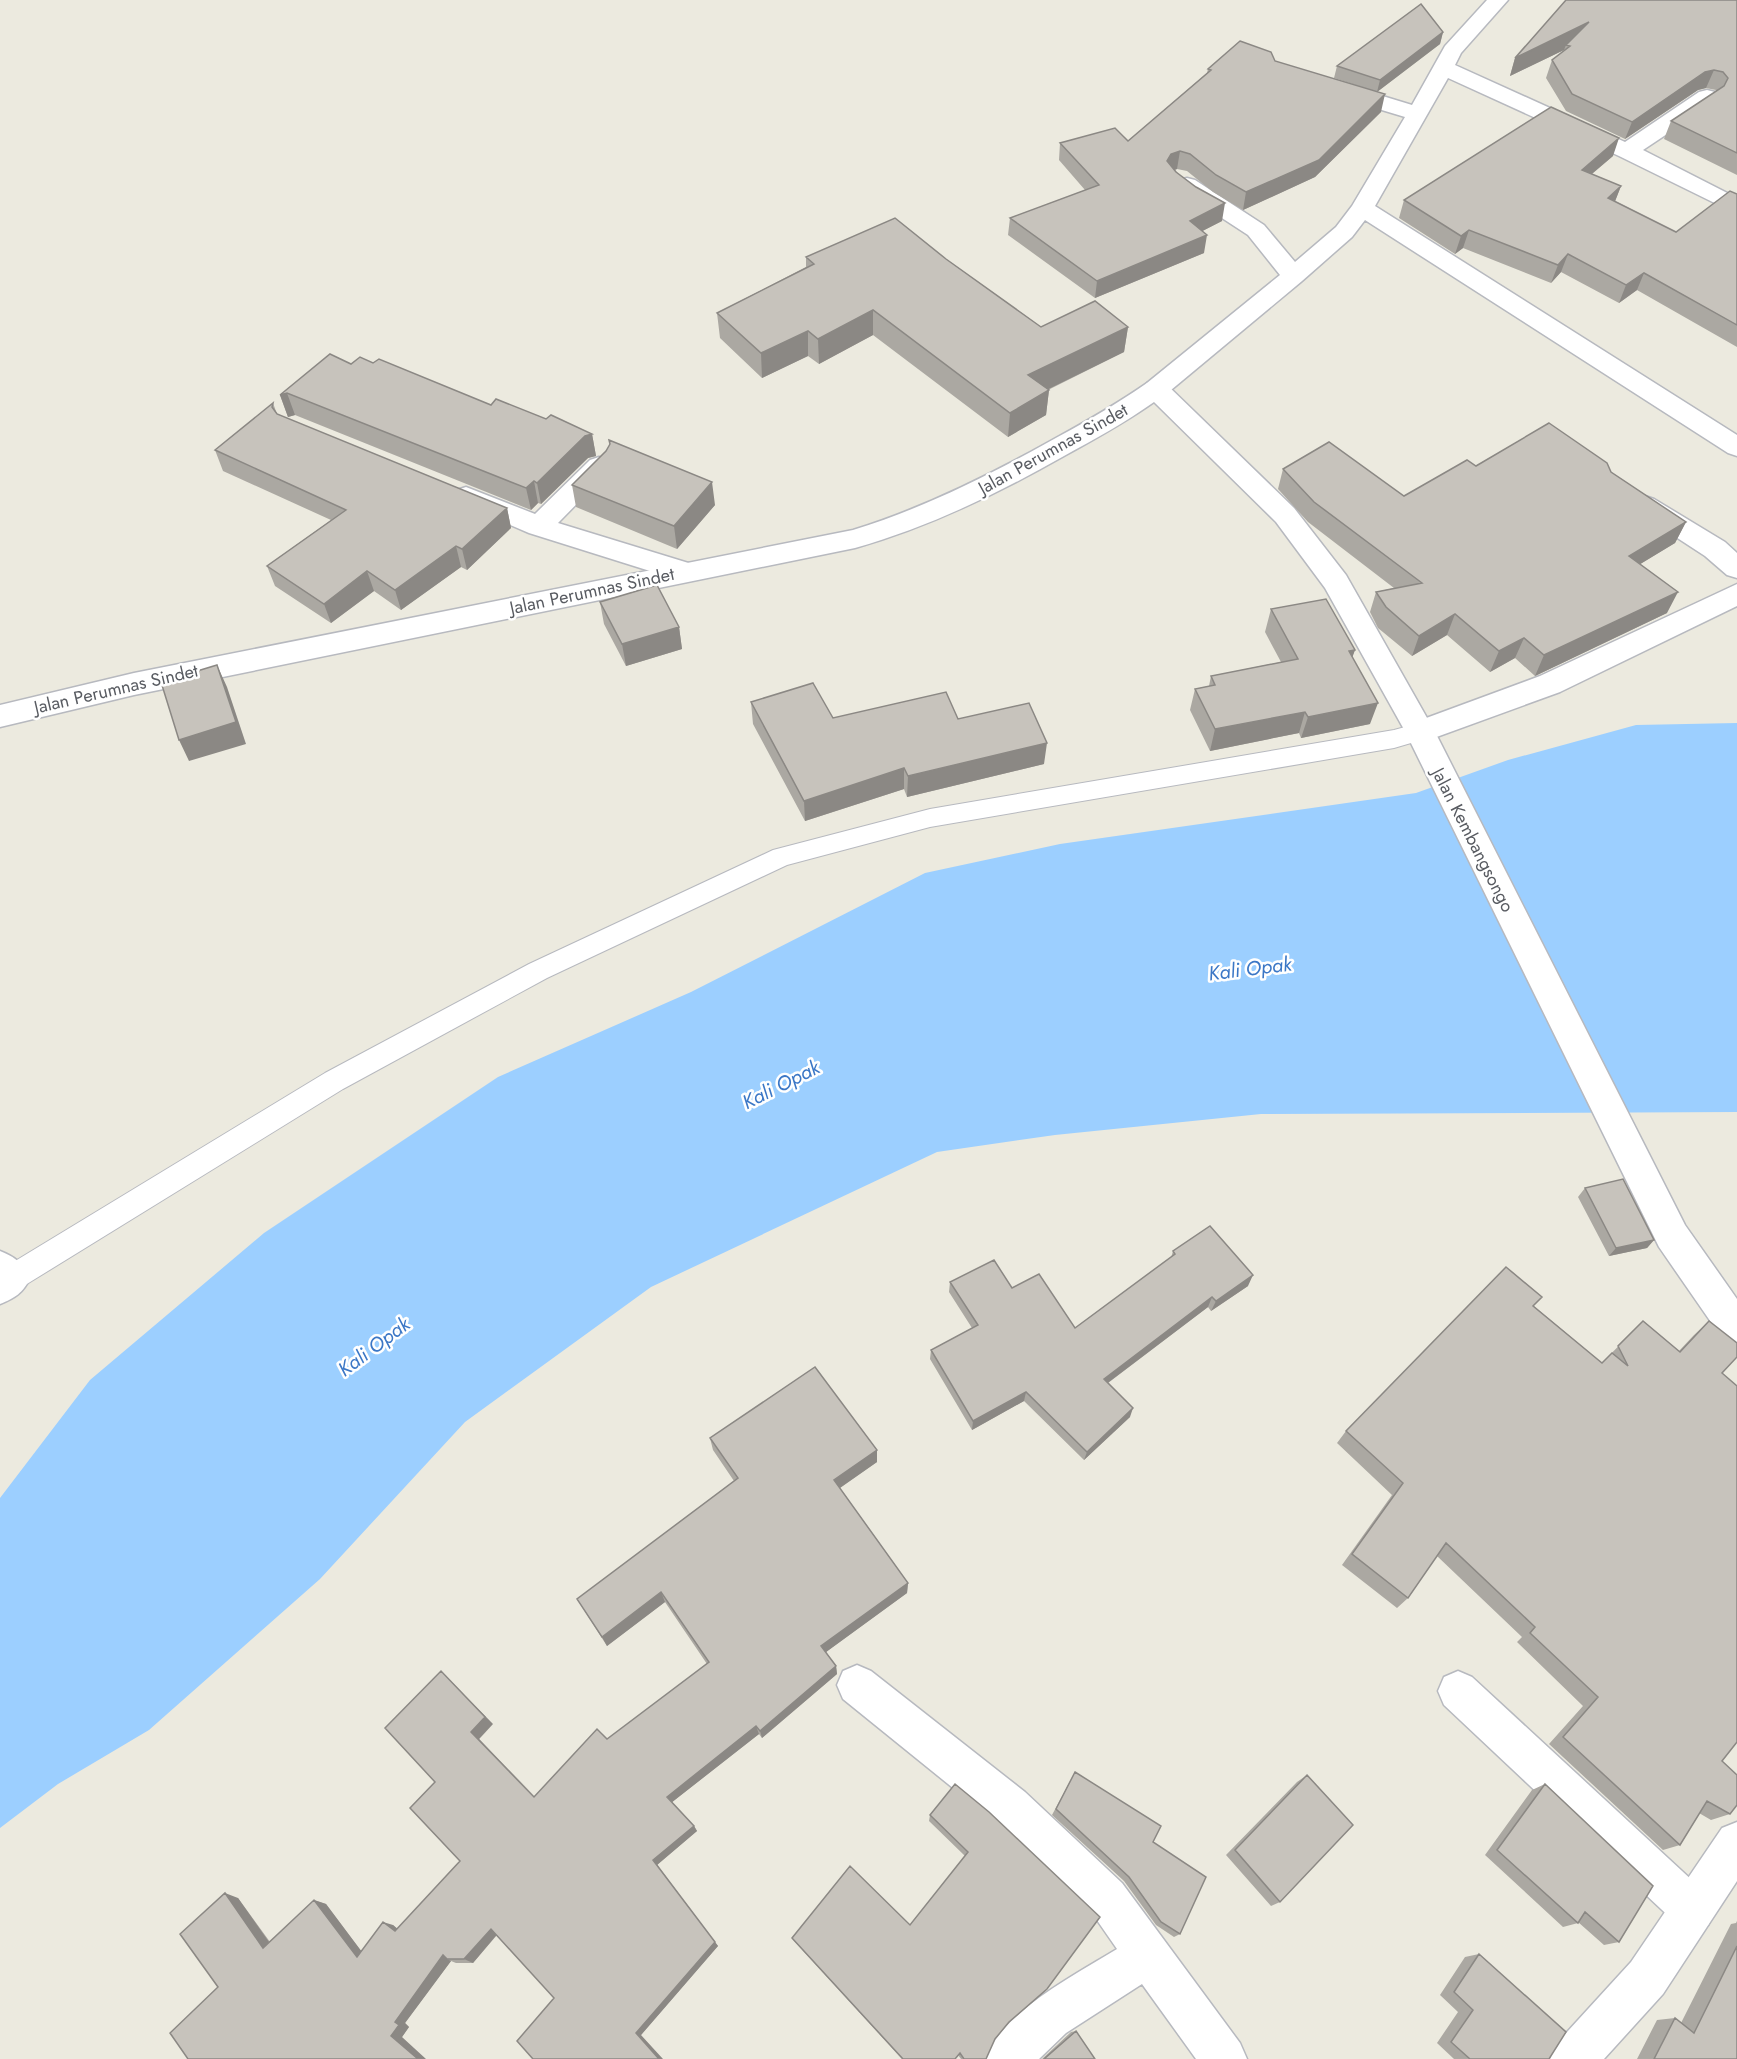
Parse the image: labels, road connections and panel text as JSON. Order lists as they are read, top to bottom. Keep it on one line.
{"streets":{"street":["Jalan Perumnas Sindet","Jalan Kembangsongo"]},"crossings":[["Jalan Perumnas Sindet","Jalan Kembangsongo"]],"water":["Kali Opak"]}
